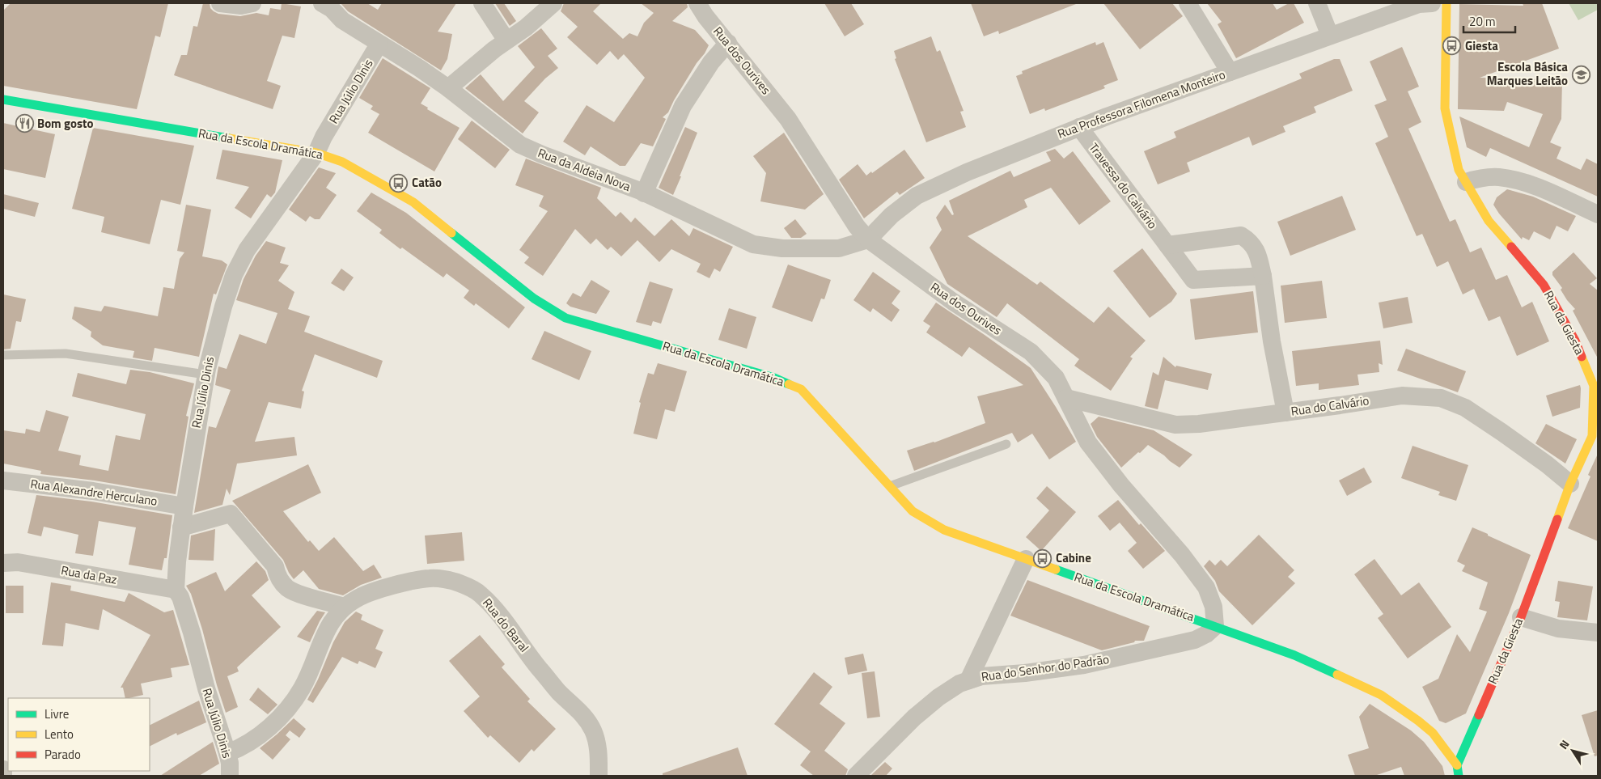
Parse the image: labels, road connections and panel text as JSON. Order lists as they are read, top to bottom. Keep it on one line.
{"streets":{"street":["Rua dos Ourives","Rua Júlio Dinis","Rua Professora Filomena Monteiro","Rua da Escola Dramática","Rua da Aldeia Nova","Travessa do Calvário","Rua da Giesta","Rua do Calvário","Rua Alexandre Herculano","Rua da Paz","Rua do Baral","Rua do Senhor do Padrão"]},"crossings":[["Rua dos Ourives","Rua Professora Filomena Monteiro"],["Rua dos Ourives","Rua da Escola Dramática"],["Rua dos Ourives","Rua da Aldeia Nova"],["Rua dos Ourives","Rua do Calvário"],["Rua dos Ourives","Rua do Senhor do Padrão"],["Rua Júlio Dinis","Rua da Escola Dramática"],["Rua Júlio Dinis","Rua da Aldeia Nova"],["Rua Júlio Dinis","Rua Alexandre Herculano"],["Rua Júlio Dinis","Rua da Paz"],["Rua Júlio Dinis","Rua do Baral"],["Rua Professora Filomena Monteiro","Rua da Aldeia Nova"],["Rua Professora Filomena Monteiro","Travessa do Calvário"],["Rua da Escola Dramática","Rua da Giesta"],["Rua da Escola Dramática","Rua do Senhor do Padrão"],["Rua da Giesta","Rua do Calvário"]],"places":{"bus stop":["Giesta","Catão","Cabine"],"school or university":["Escola Básica Marques Leitão"],"restaurant":["Bom gosto"]},"legend":["Livre","Lento","Parado"],"scale_bar":"20 m","north":"top left"}
